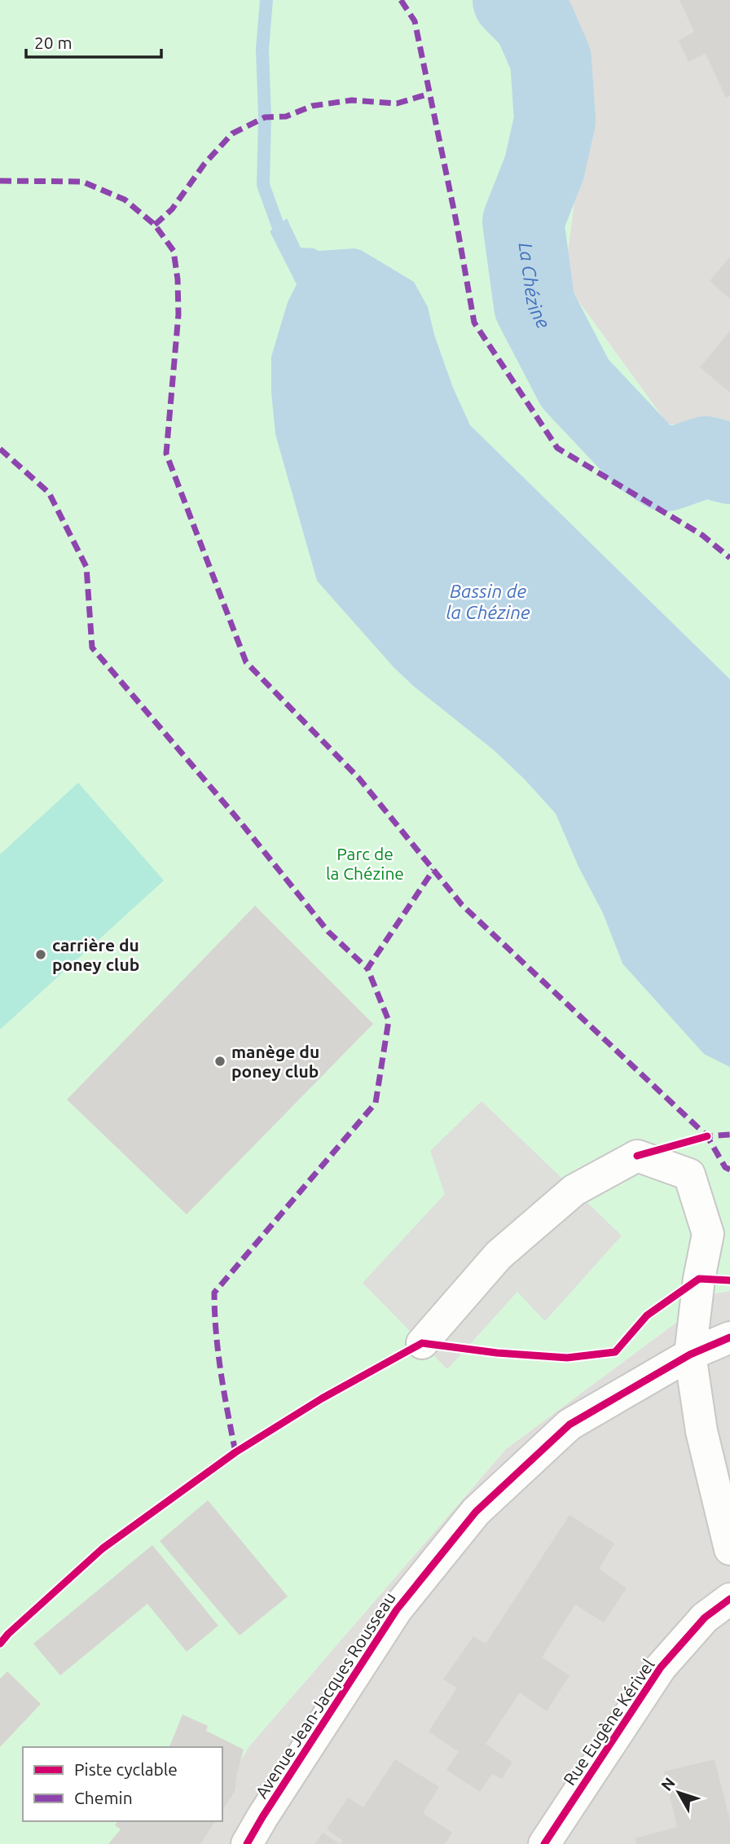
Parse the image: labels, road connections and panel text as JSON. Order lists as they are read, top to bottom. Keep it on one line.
{"streets":{"street":["Avenue Jean-Jacques Rousseau","Rue Eugène Kérivel"]},"water":["La Chézine","Bassin de la Chézine"],"parks":["Parc de la Chézine"],"places":["carrière du poney club","manège du poney club"],"legend":["Piste cyclable","Chemin"],"scale_bar":"20 m","north":"top left"}
